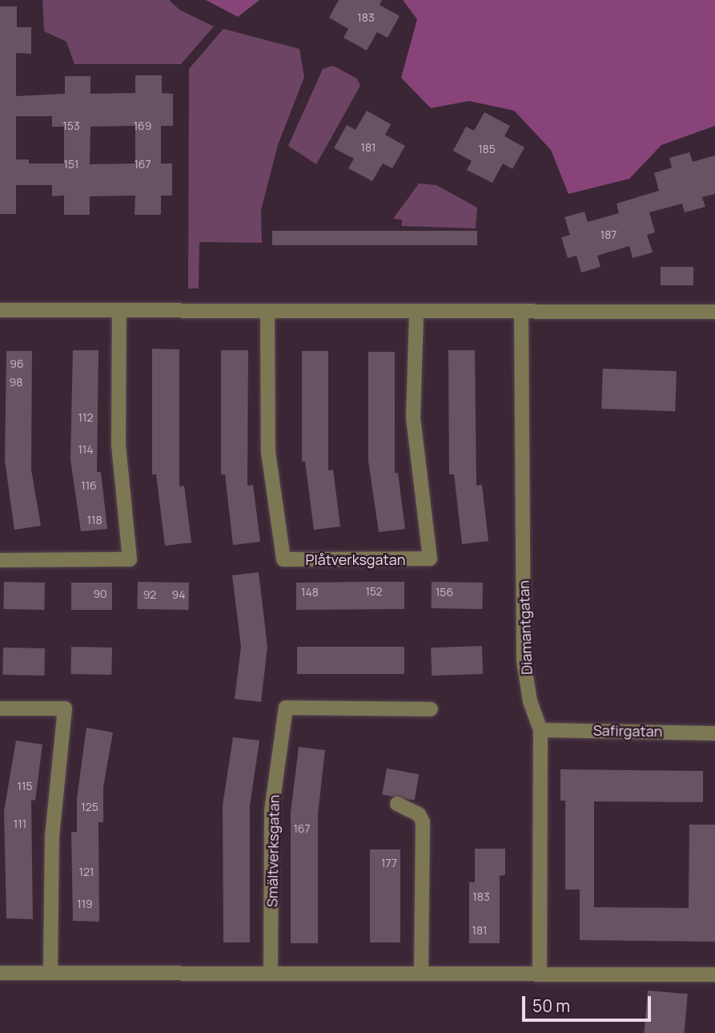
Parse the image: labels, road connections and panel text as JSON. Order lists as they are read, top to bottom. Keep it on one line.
{"streets":{"street":["Plåtverksgatan","Diamantgatan","Safirgatan","Smältverksgatan"]},"crossings":[["Diamantgatan","Safirgatan"]],"house_numbers":["183","153","169","181","185","151","167","187","96","98","112","114","116","118","152","148","156","90","92","94","115","125","111","167","177","121","183","119","181"],"scale_bar":"50 m"}
